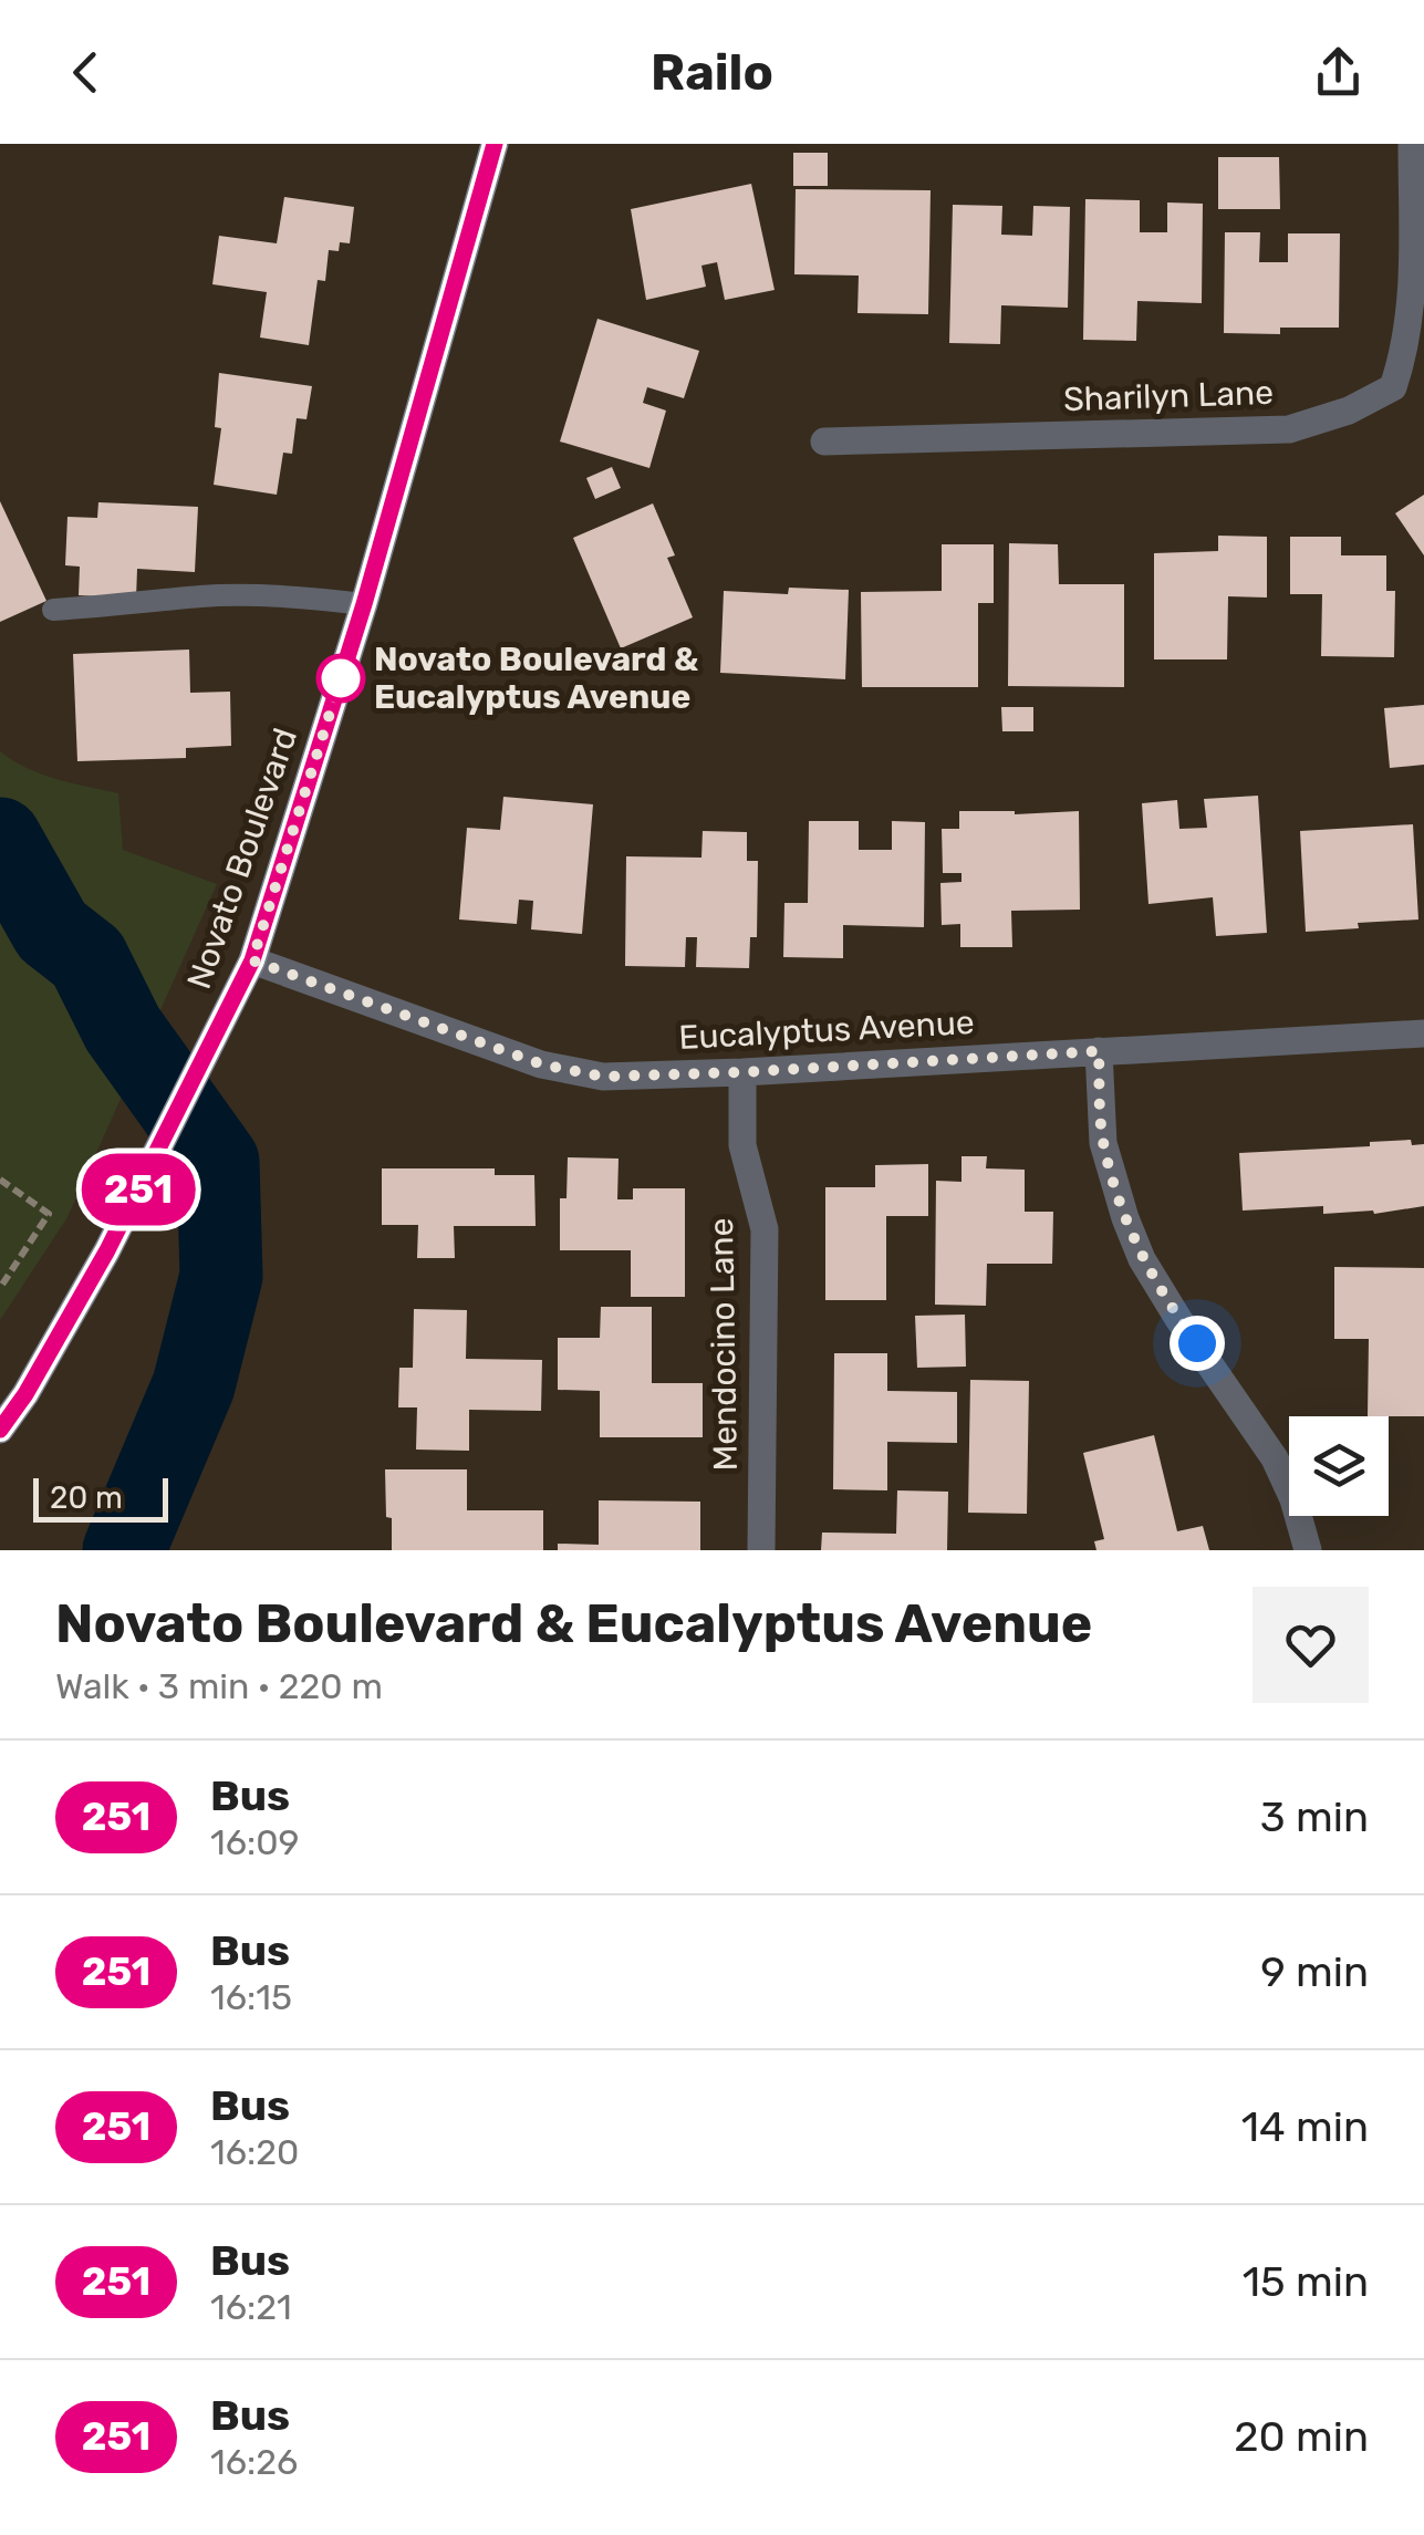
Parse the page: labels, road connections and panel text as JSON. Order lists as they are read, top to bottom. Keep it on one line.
{"streets":{"main road":["Novato Boulevard"],"street":["Sharilyn Lane","Eucalyptus Avenue","Mendocino Lane"]},"crossings":[["Novato Boulevard","Eucalyptus Avenue"],["Eucalyptus Avenue","Mendocino Lane"]],"places":["Novato Boulevard & Eucalyptus Avenue"],"lines":["bus line 251"],"scale_bar":"20 m","page":{"header":"Railo","on_map":"251","scale":"20 m","heading":["Novato Boulevard & Eucalyptus Avenue","Walk · 3 min · 220 m"],"list":[{"mark":"251","name":"Bus","note":"16:09","value":"3 min"},{"mark":"251","name":"Bus","note":"16:15","value":"9 min"},{"mark":"251","name":"Bus","note":"16:20","value":"14 min"},{"mark":"251","name":"Bus","note":"16:21","value":"15 min"},{"mark":"251","name":"Bus","note":"16:26","value":"20 min"}]}}
